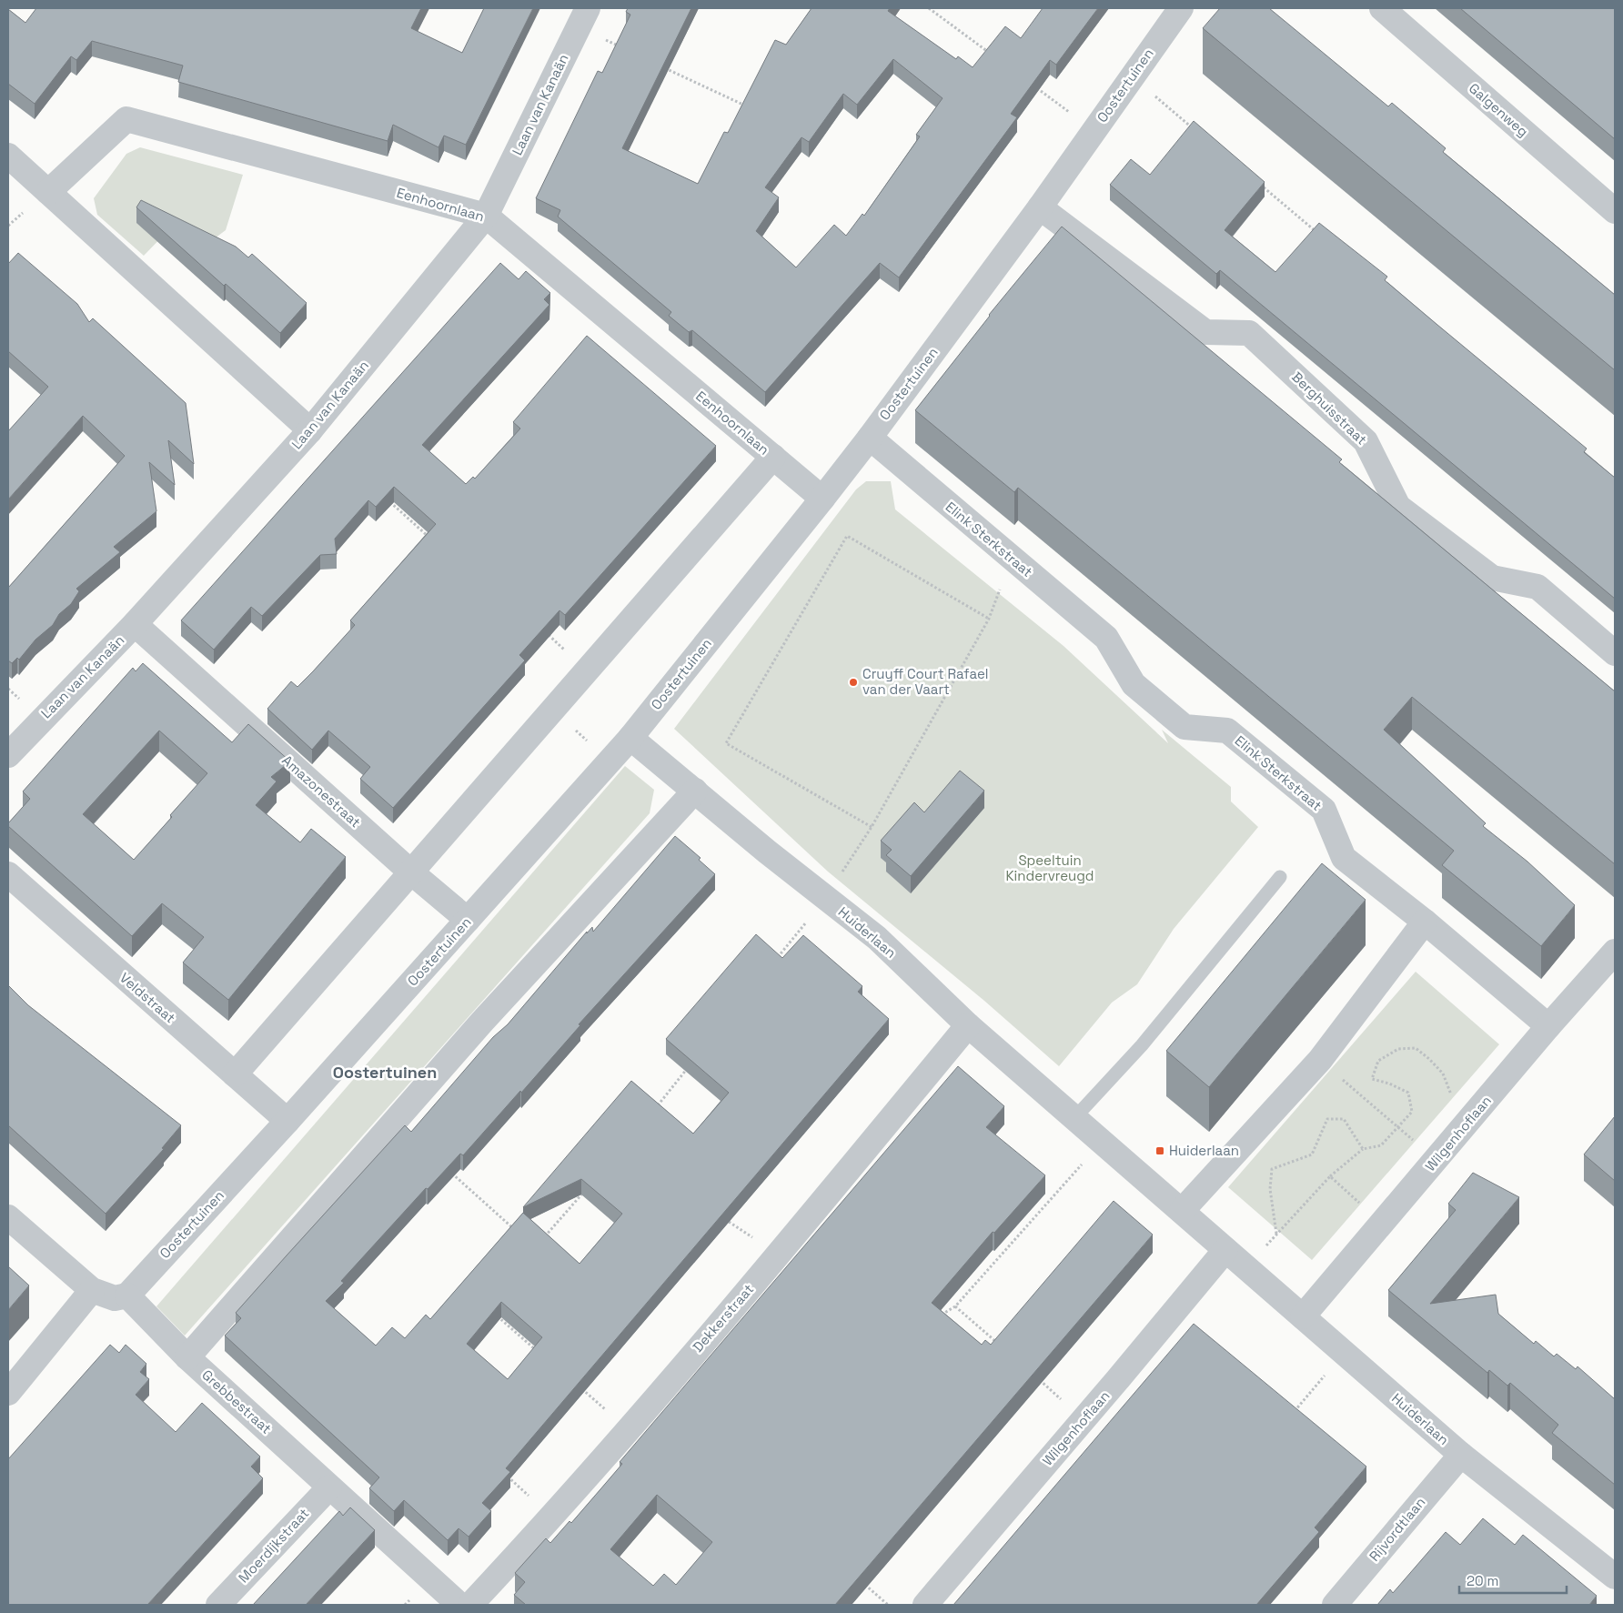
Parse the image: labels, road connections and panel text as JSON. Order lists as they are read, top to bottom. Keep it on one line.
{"streets":{"street":["Oostertuinen","Laan van Kanaän","Galgenweg","Eenhoornlaan","Berghuisstraat","Elink Sterkstraat","Amazonestraat","Huiderlaan","Veldstraat","Wilgenhoflaan","Dekkerstraat","Grebbestraat","Rijvordtlaan","Moerdijkstraat"]},"crossings":[["Oostertuinen","Eenhoornlaan"],["Oostertuinen","Berghuisstraat"],["Oostertuinen","Elink Sterkstraat"],["Oostertuinen","Amazonestraat"],["Oostertuinen","Huiderlaan"],["Oostertuinen","Veldstraat"],["Oostertuinen","Grebbestraat"],["Laan van Kanaän","Eenhoornlaan"],["Laan van Kanaän","Amazonestraat"],["Elink Sterkstraat","Wilgenhoflaan"],["Huiderlaan","Wilgenhoflaan"],["Huiderlaan","Dekkerstraat"],["Huiderlaan","Rijvordtlaan"],["Grebbestraat","Moerdijkstraat"]],"districts":["Oostertuinen"],"parks":["Speeltuin Kindervreugd"],"places":{"other":["Cruyff Court Rafael van der Vaart"],"transit":["Huiderlaan"]},"scale_bar":"20 m"}
